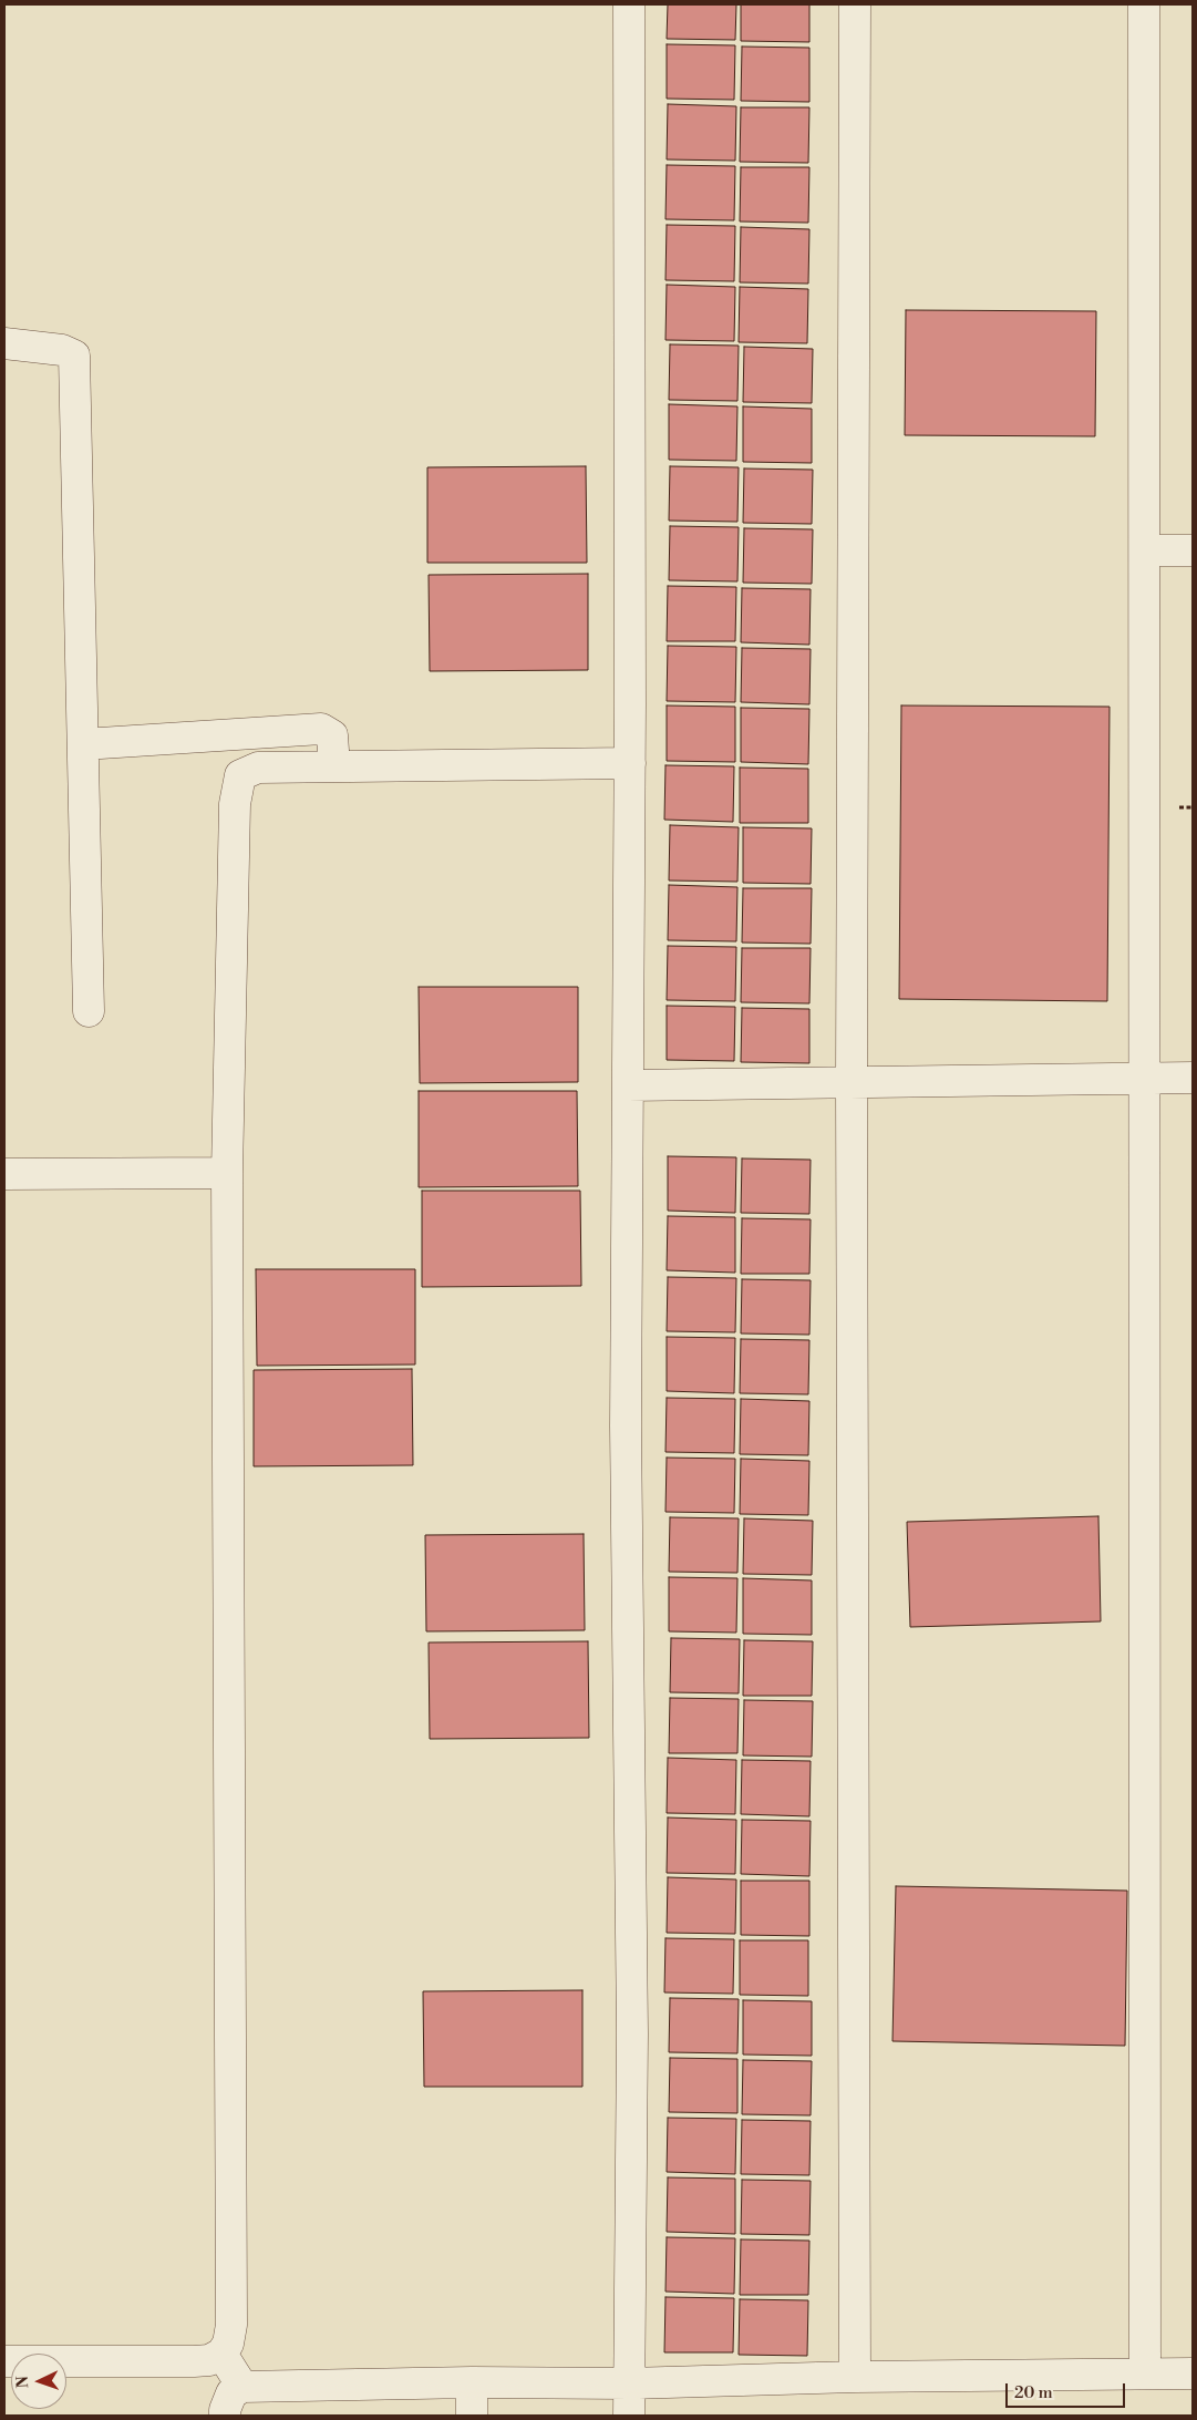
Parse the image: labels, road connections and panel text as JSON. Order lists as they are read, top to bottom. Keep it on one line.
{"scale_bar":"20 m","north":"left"}
